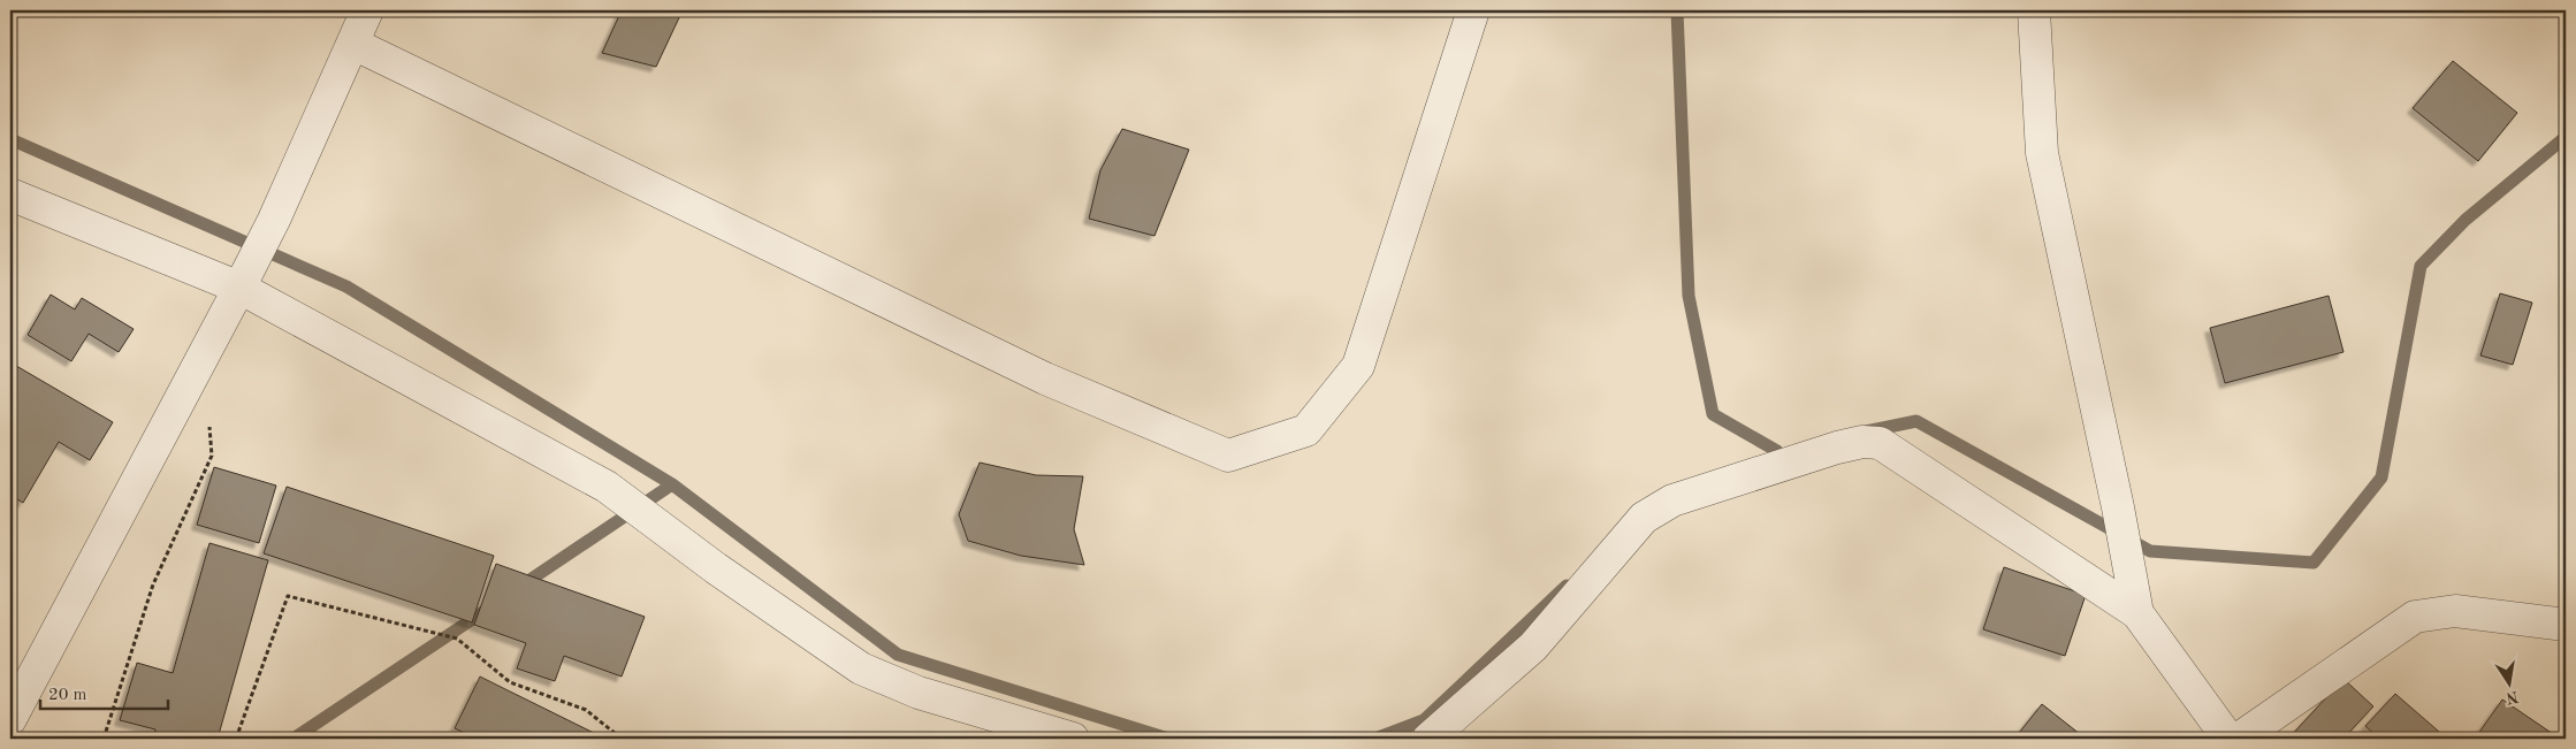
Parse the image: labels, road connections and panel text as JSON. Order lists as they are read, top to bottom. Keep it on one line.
{"scale_bar":"20 m","north":"bottom"}
